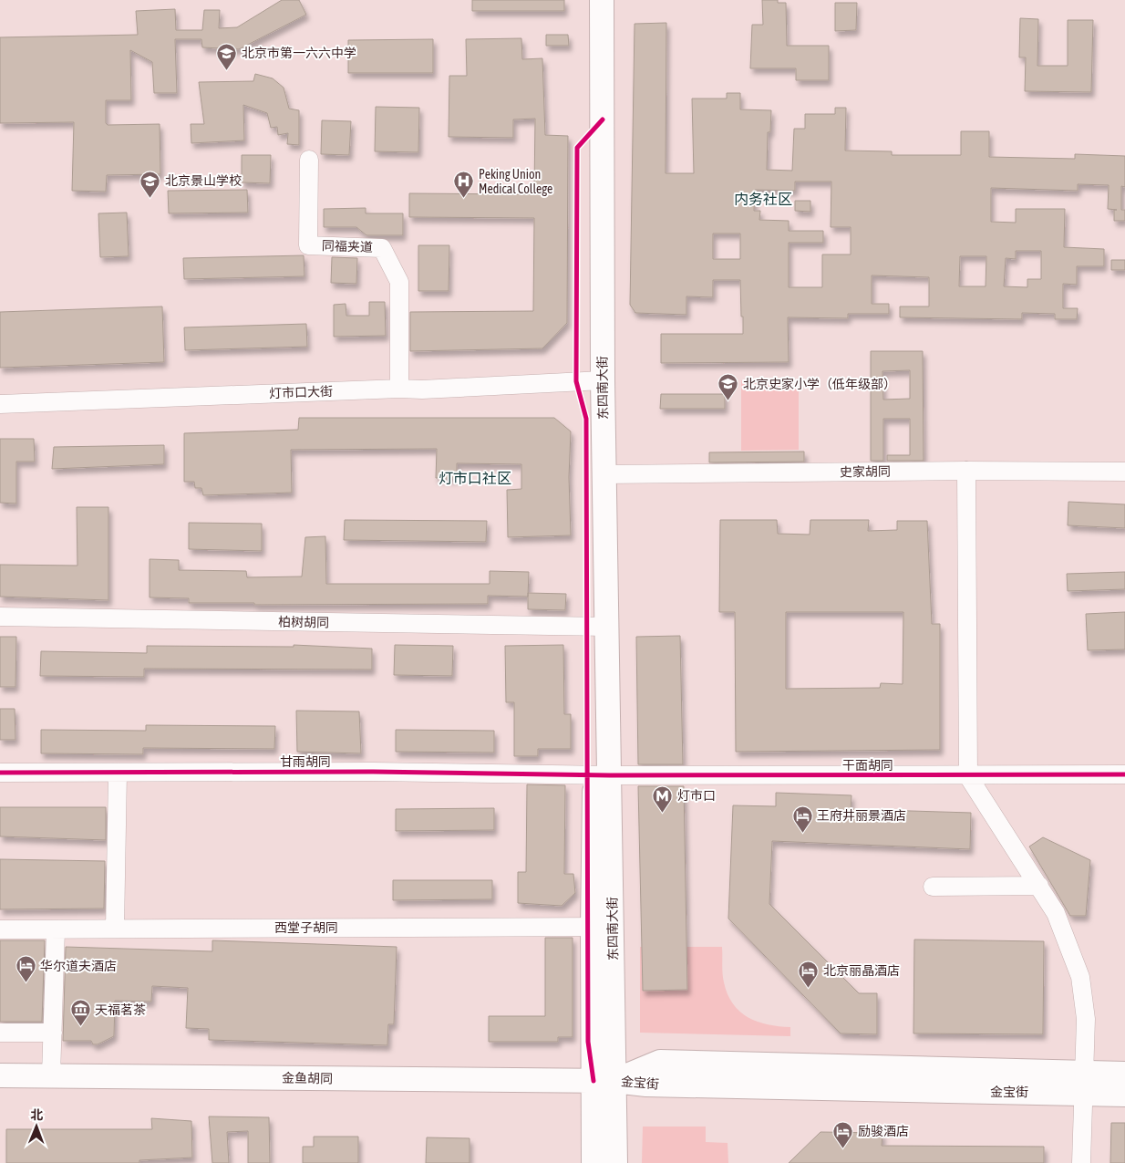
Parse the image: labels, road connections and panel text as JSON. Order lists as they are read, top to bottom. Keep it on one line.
{"streets":{"main road":["东四南大街","金鱼胡同","金宝街"],"street":["同福夹道","灯市口大街","柏树胡同","甘雨胡同","干面胡同","西堂子胡同"]},"crossings":[["同福夹道","灯市口大街"],["东四南大街","灯市口大街"],["东四南大街","柏树胡同"],["东四南大街","甘雨胡同"],["东四南大街","干面胡同"],["东四南大街","西堂子胡同"],["东四南大街","金鱼胡同"],["东四南大街","金宝街"],["甘雨胡同","干面胡同"],["金鱼胡同","金宝街"]],"districts":["内务社区","灯市口社区"],"places":{"school or university":["北京市第一六六中学","北京景山学校","北京史家小学（低年级部）"],"hospital":["Peking Union Medical College"],"metro station":["灯市口"],"hotel":["王府井丽景酒店","华尔道夫酒店","北京丽晶酒店","励骏酒店"],"museum":["天福茗茶"]},"north":"top"}
